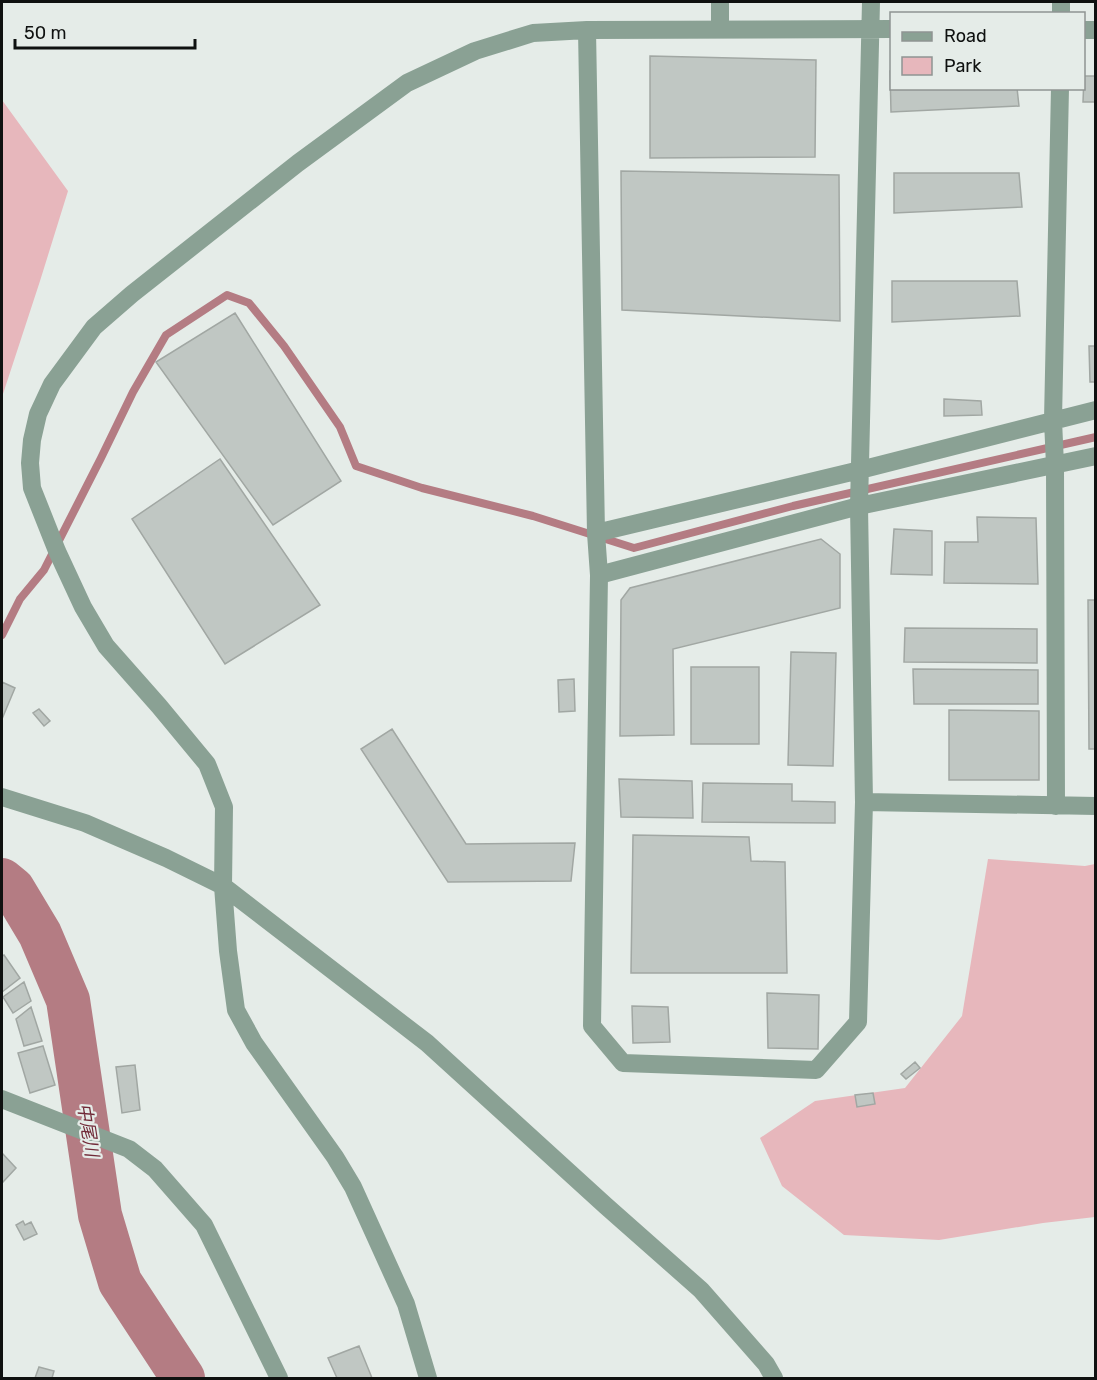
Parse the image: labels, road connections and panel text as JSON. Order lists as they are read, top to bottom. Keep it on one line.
{"water":["中尾川"],"legend":["Road","Park"],"scale_bar":"50 m"}
